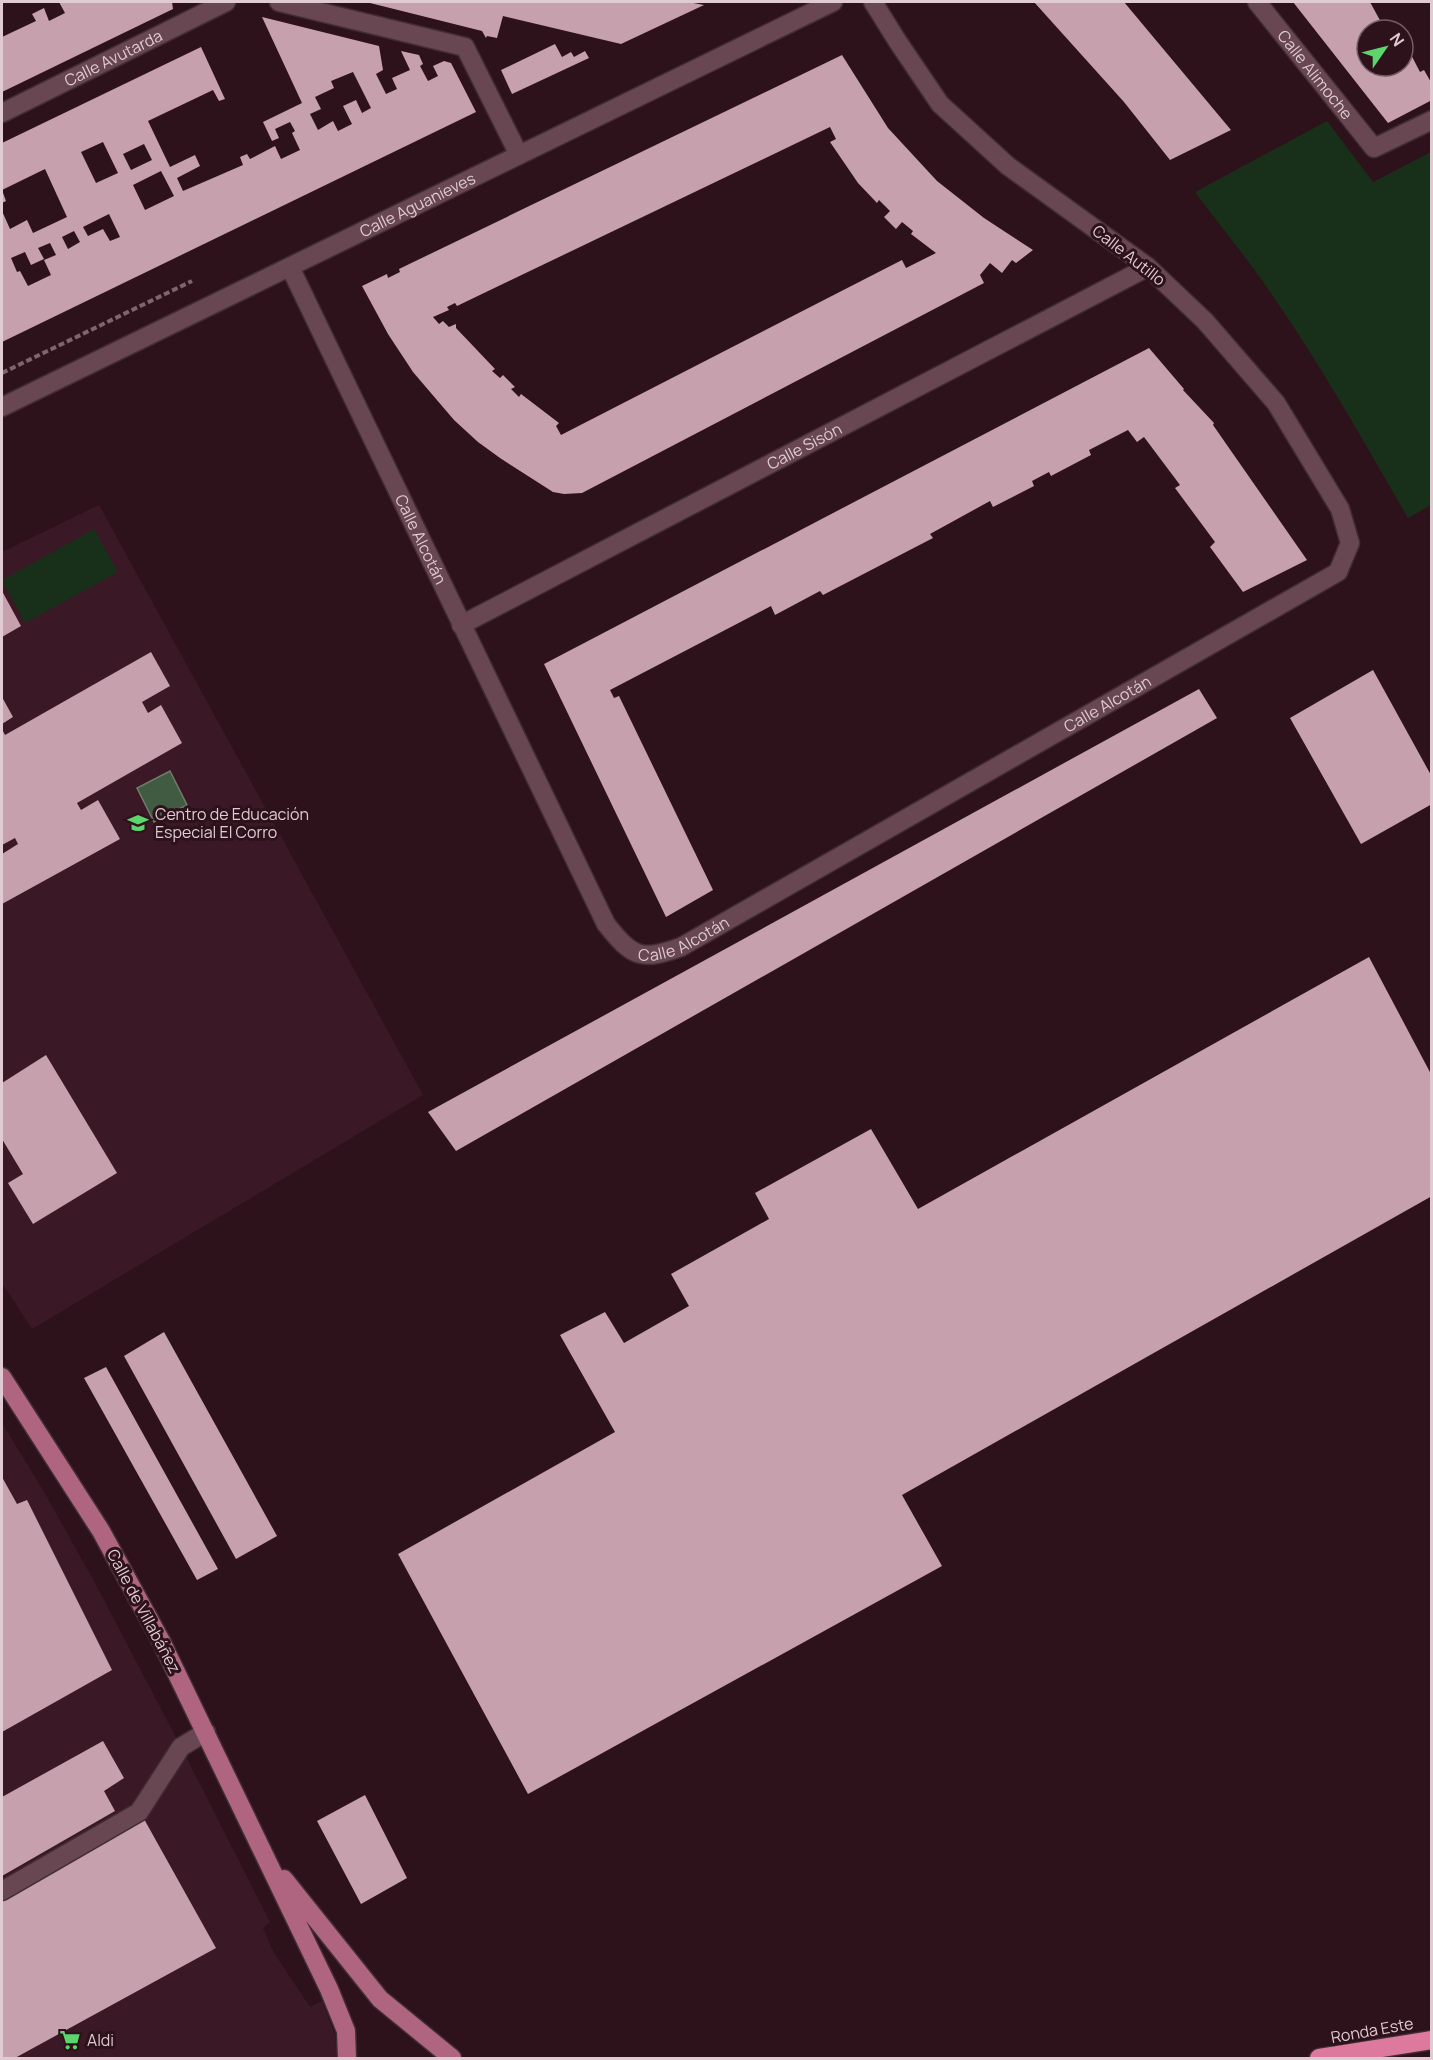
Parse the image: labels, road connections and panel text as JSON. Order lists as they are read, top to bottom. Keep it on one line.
{"streets":{"highway":["Ronda Este"],"main road":["Calle de Villabáñez"],"street":["Calle Avutarda","Calle Alimoche","Calle Aguanieves","Calle Autillo","Calle Sisón","Calle Alcotán"]},"crossings":[["Calle Aguanieves","Calle Alcotán"],["Calle Autillo","Calle Sisón"],["Calle Autillo","Calle Alcotán"],["Calle Sisón","Calle Alcotán"]],"places":{"school or university":["Centro de Educación Especial El Corro"],"supermarket":["Aldi"]},"north":"top right"}
